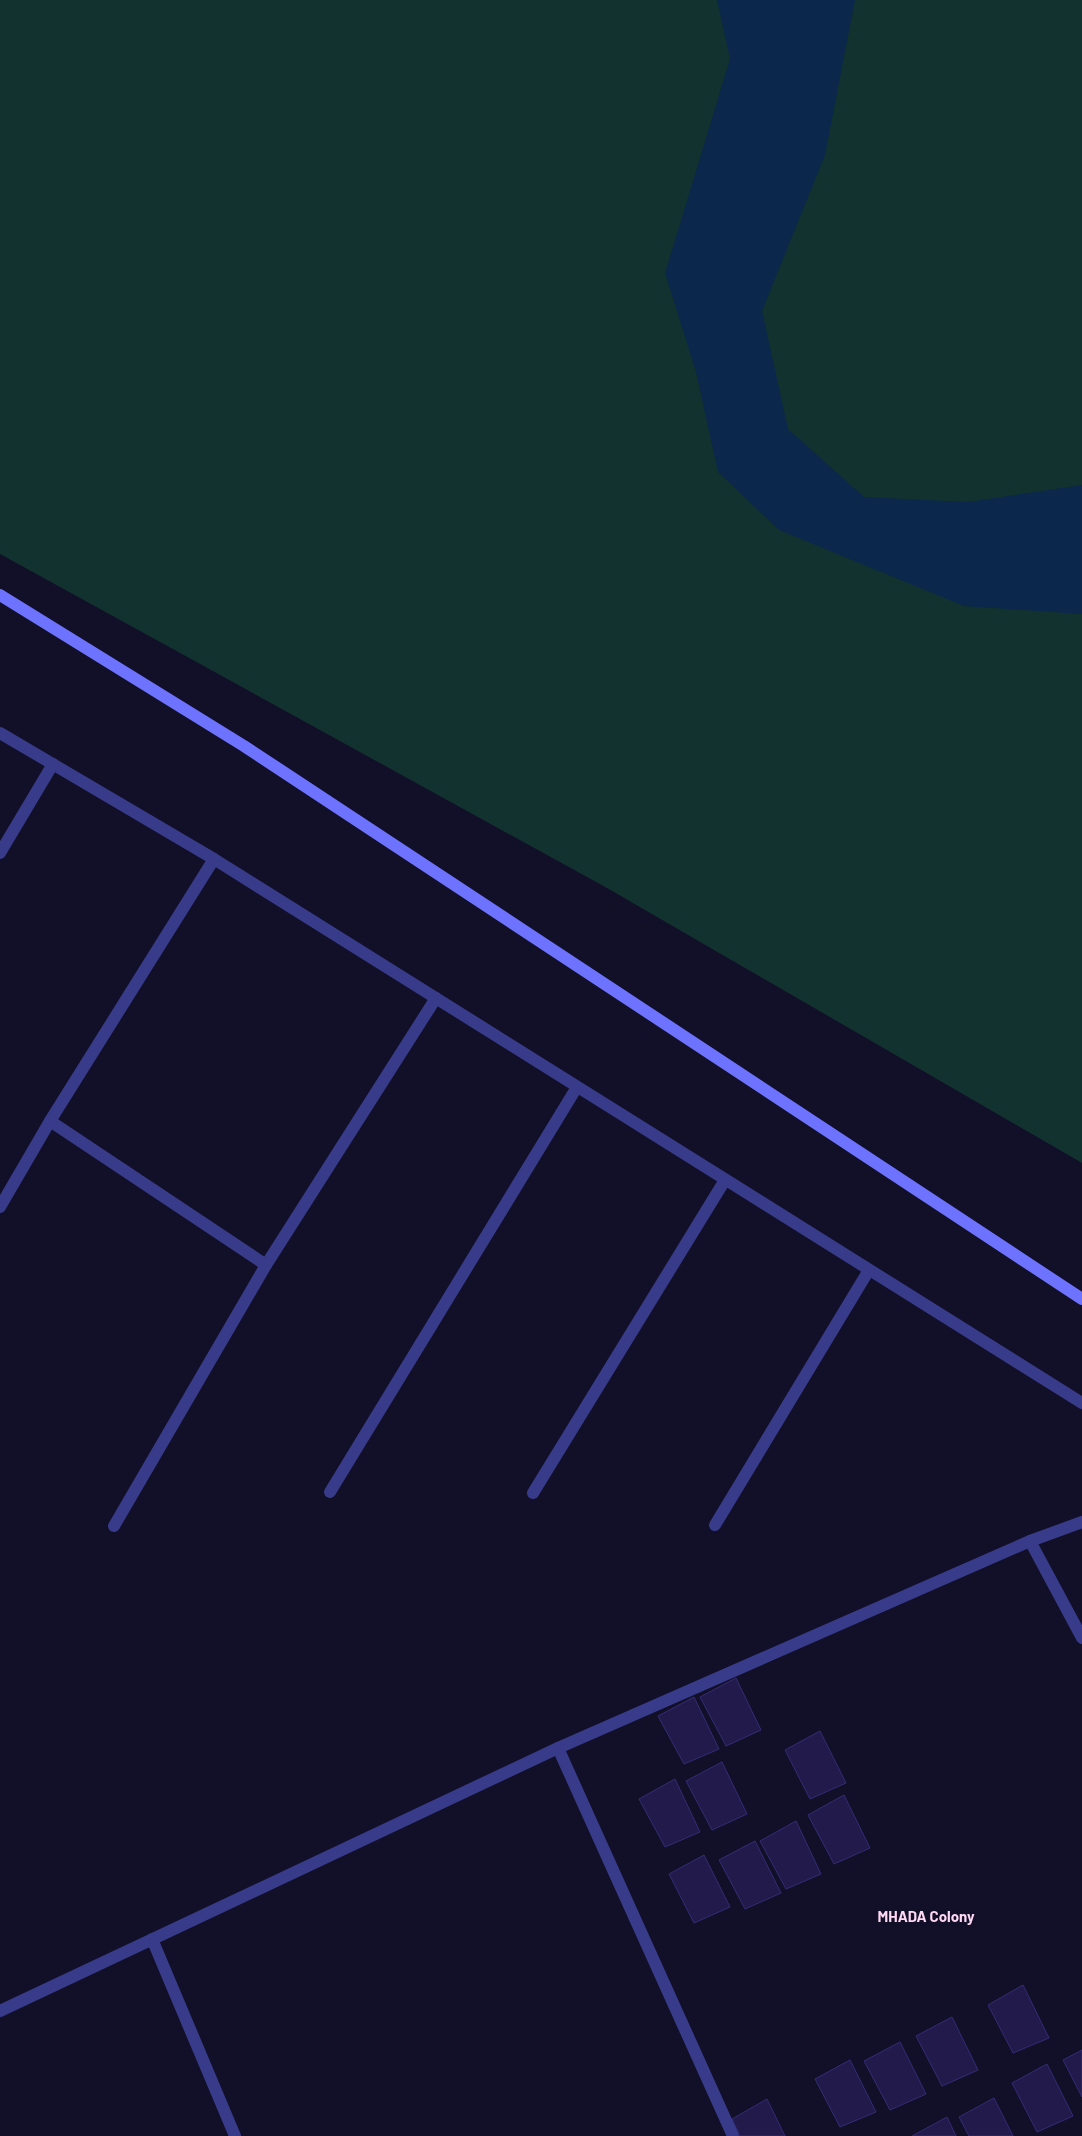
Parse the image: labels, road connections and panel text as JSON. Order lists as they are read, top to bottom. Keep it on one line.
{"districts":["MHADA Colony"]}
